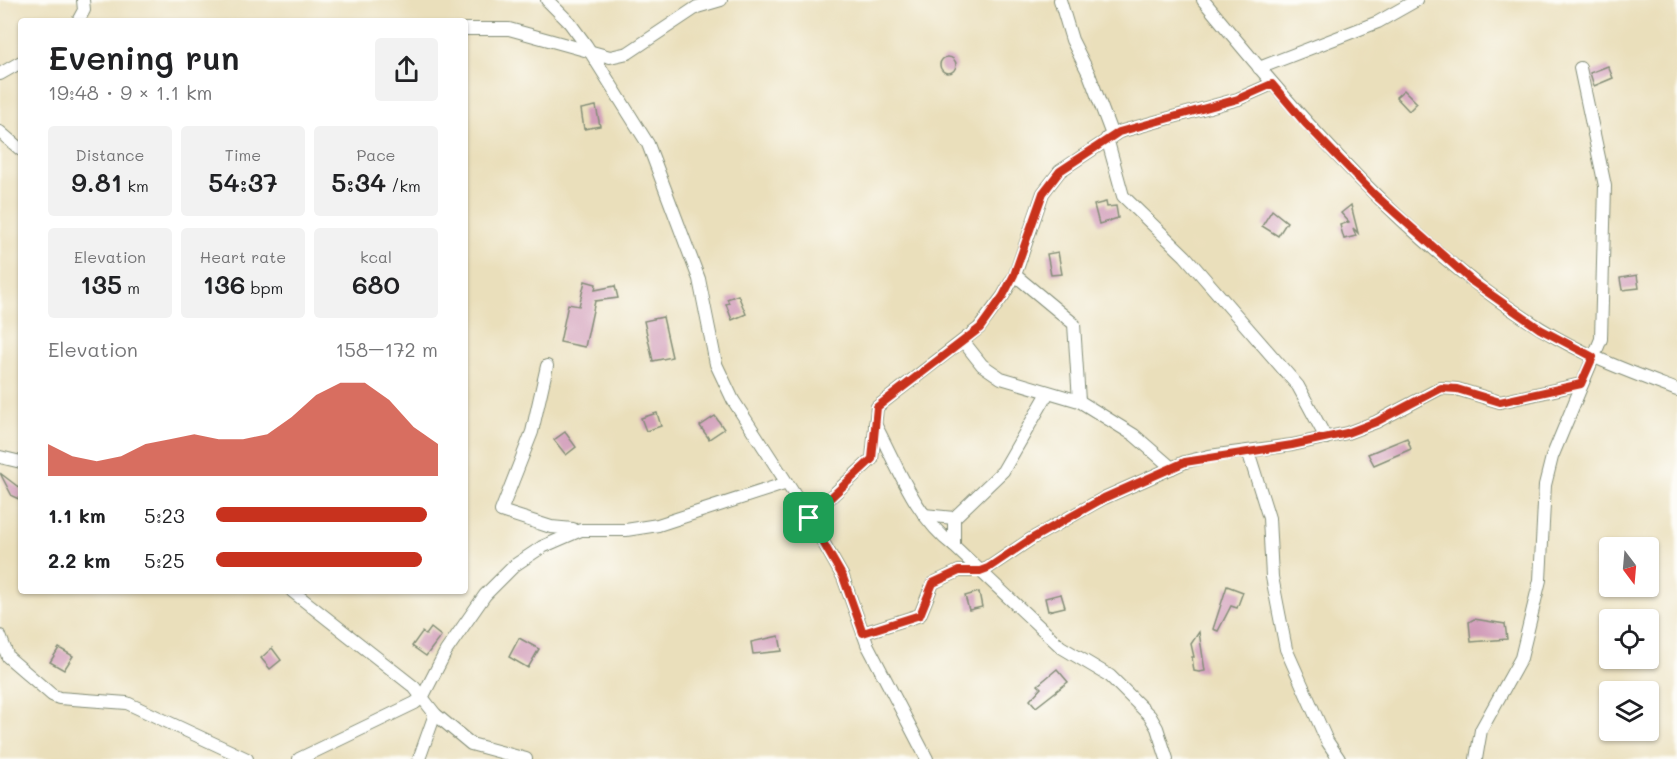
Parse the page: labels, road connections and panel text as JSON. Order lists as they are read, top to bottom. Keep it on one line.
{"north":"bottom","page":{"heading":["Evening run","19:48 · 9 × 1.1 km"],"stats":[["Distance","9.81 km"],["Time","54:37"],["Pace","5:34 /km"],["Elevation","135 m"],["Heart rate","136 bpm"],["kcal","680"]],"chart":["Elevation","158–172 m"],"list":[{"name":"1.1 km","note":"5:23"},{"name":"2.2 km","note":"5:25"}]}}
